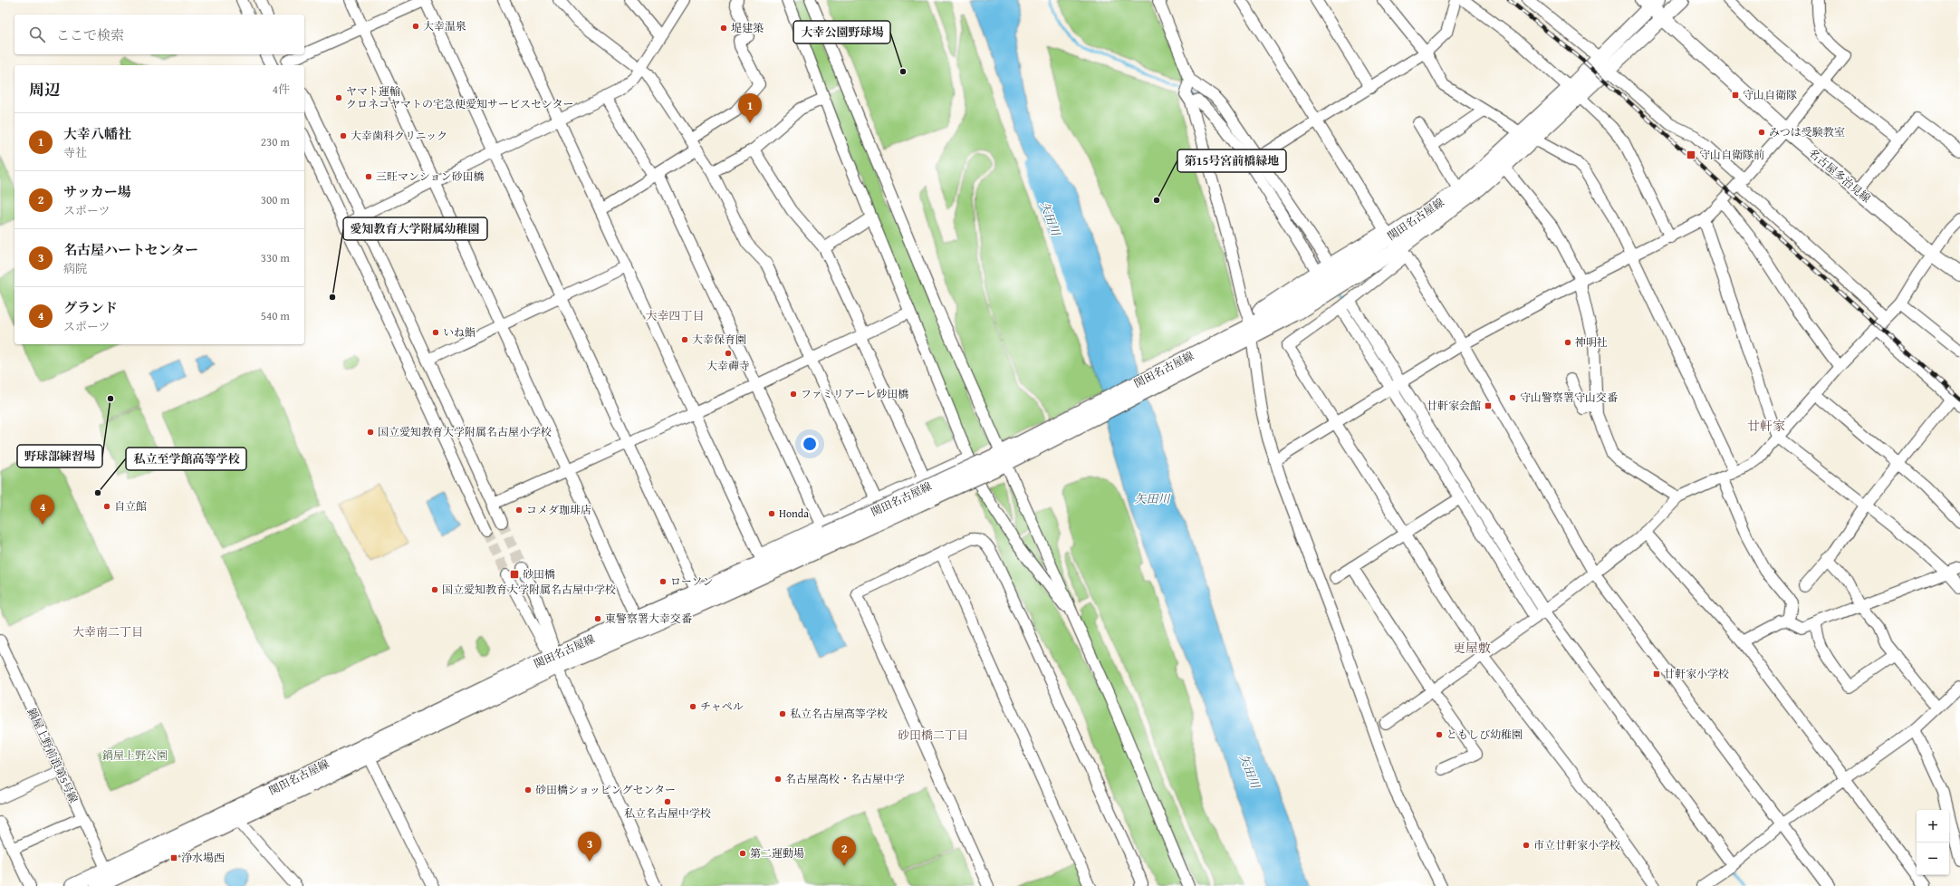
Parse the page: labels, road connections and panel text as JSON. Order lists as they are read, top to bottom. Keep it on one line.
{"streets":{"main road":["名古屋多治見線","関田名古屋線"],"street":["鍋屋上野前浪第5号線"]},"crossings":[["名古屋多治見線","関田名古屋線"],["関田名古屋線","鍋屋上野前浪第5号線"]],"districts":["大幸四丁目","廿軒家","大幸南二丁目","更屋敷","砂田橋二丁目"],"water":["矢田川"],"parks":["鍋屋上野公園"],"places":{"other":["大幸温泉","堤建築","大幸公園野球場","ヤマト運輸 クロネコヤマトの宅急便愛知サービスセンター","みつは受験教室","大幸歯科クリニック","三旺マンション砂田橋","第15号宮前橋緑地","愛知教育大学附属幼稚園","いね鮨","大幸保育園","神明社","大幸禪寺","ファミリアーレ砂田橋","守山警察署守山交番","野球部練習場","国立愛知教育大学附属名古屋小学校","私立至学館高等学校","自立館","コメダ珈琲店","Honda","ローソン","国立愛知教育大学附属名古屋中学校","東警察署大幸交番","チャペル","私立名古屋高等学校","ともしび幼稚園","名古屋高校・名古屋中学","砂田橋ショッピングセンター","私立名古屋中学校","市立廿軒家小学校","第二運動場"],"transit":["守山自衛隊","守山自衛隊前","廿軒家会館","砂田橋","廿軒家小学校","浄水場西"]},"page":{"search":"ここで検索","heading":["周辺","4件"],"pins":["1","4","3","2"],"list":[{"mark":"1","name":"大幸八幡社","note":"寺社","value":"230 m"},{"mark":"2","name":"サッカー場","note":"スポーツ","value":"300 m"},{"mark":"3","name":"名古屋ハートセンター","note":"病院","value":"330 m"},{"mark":"4","name":"グランド","note":"スポーツ","value":"540 m"}],"map_buttons":["+","−"]}}
